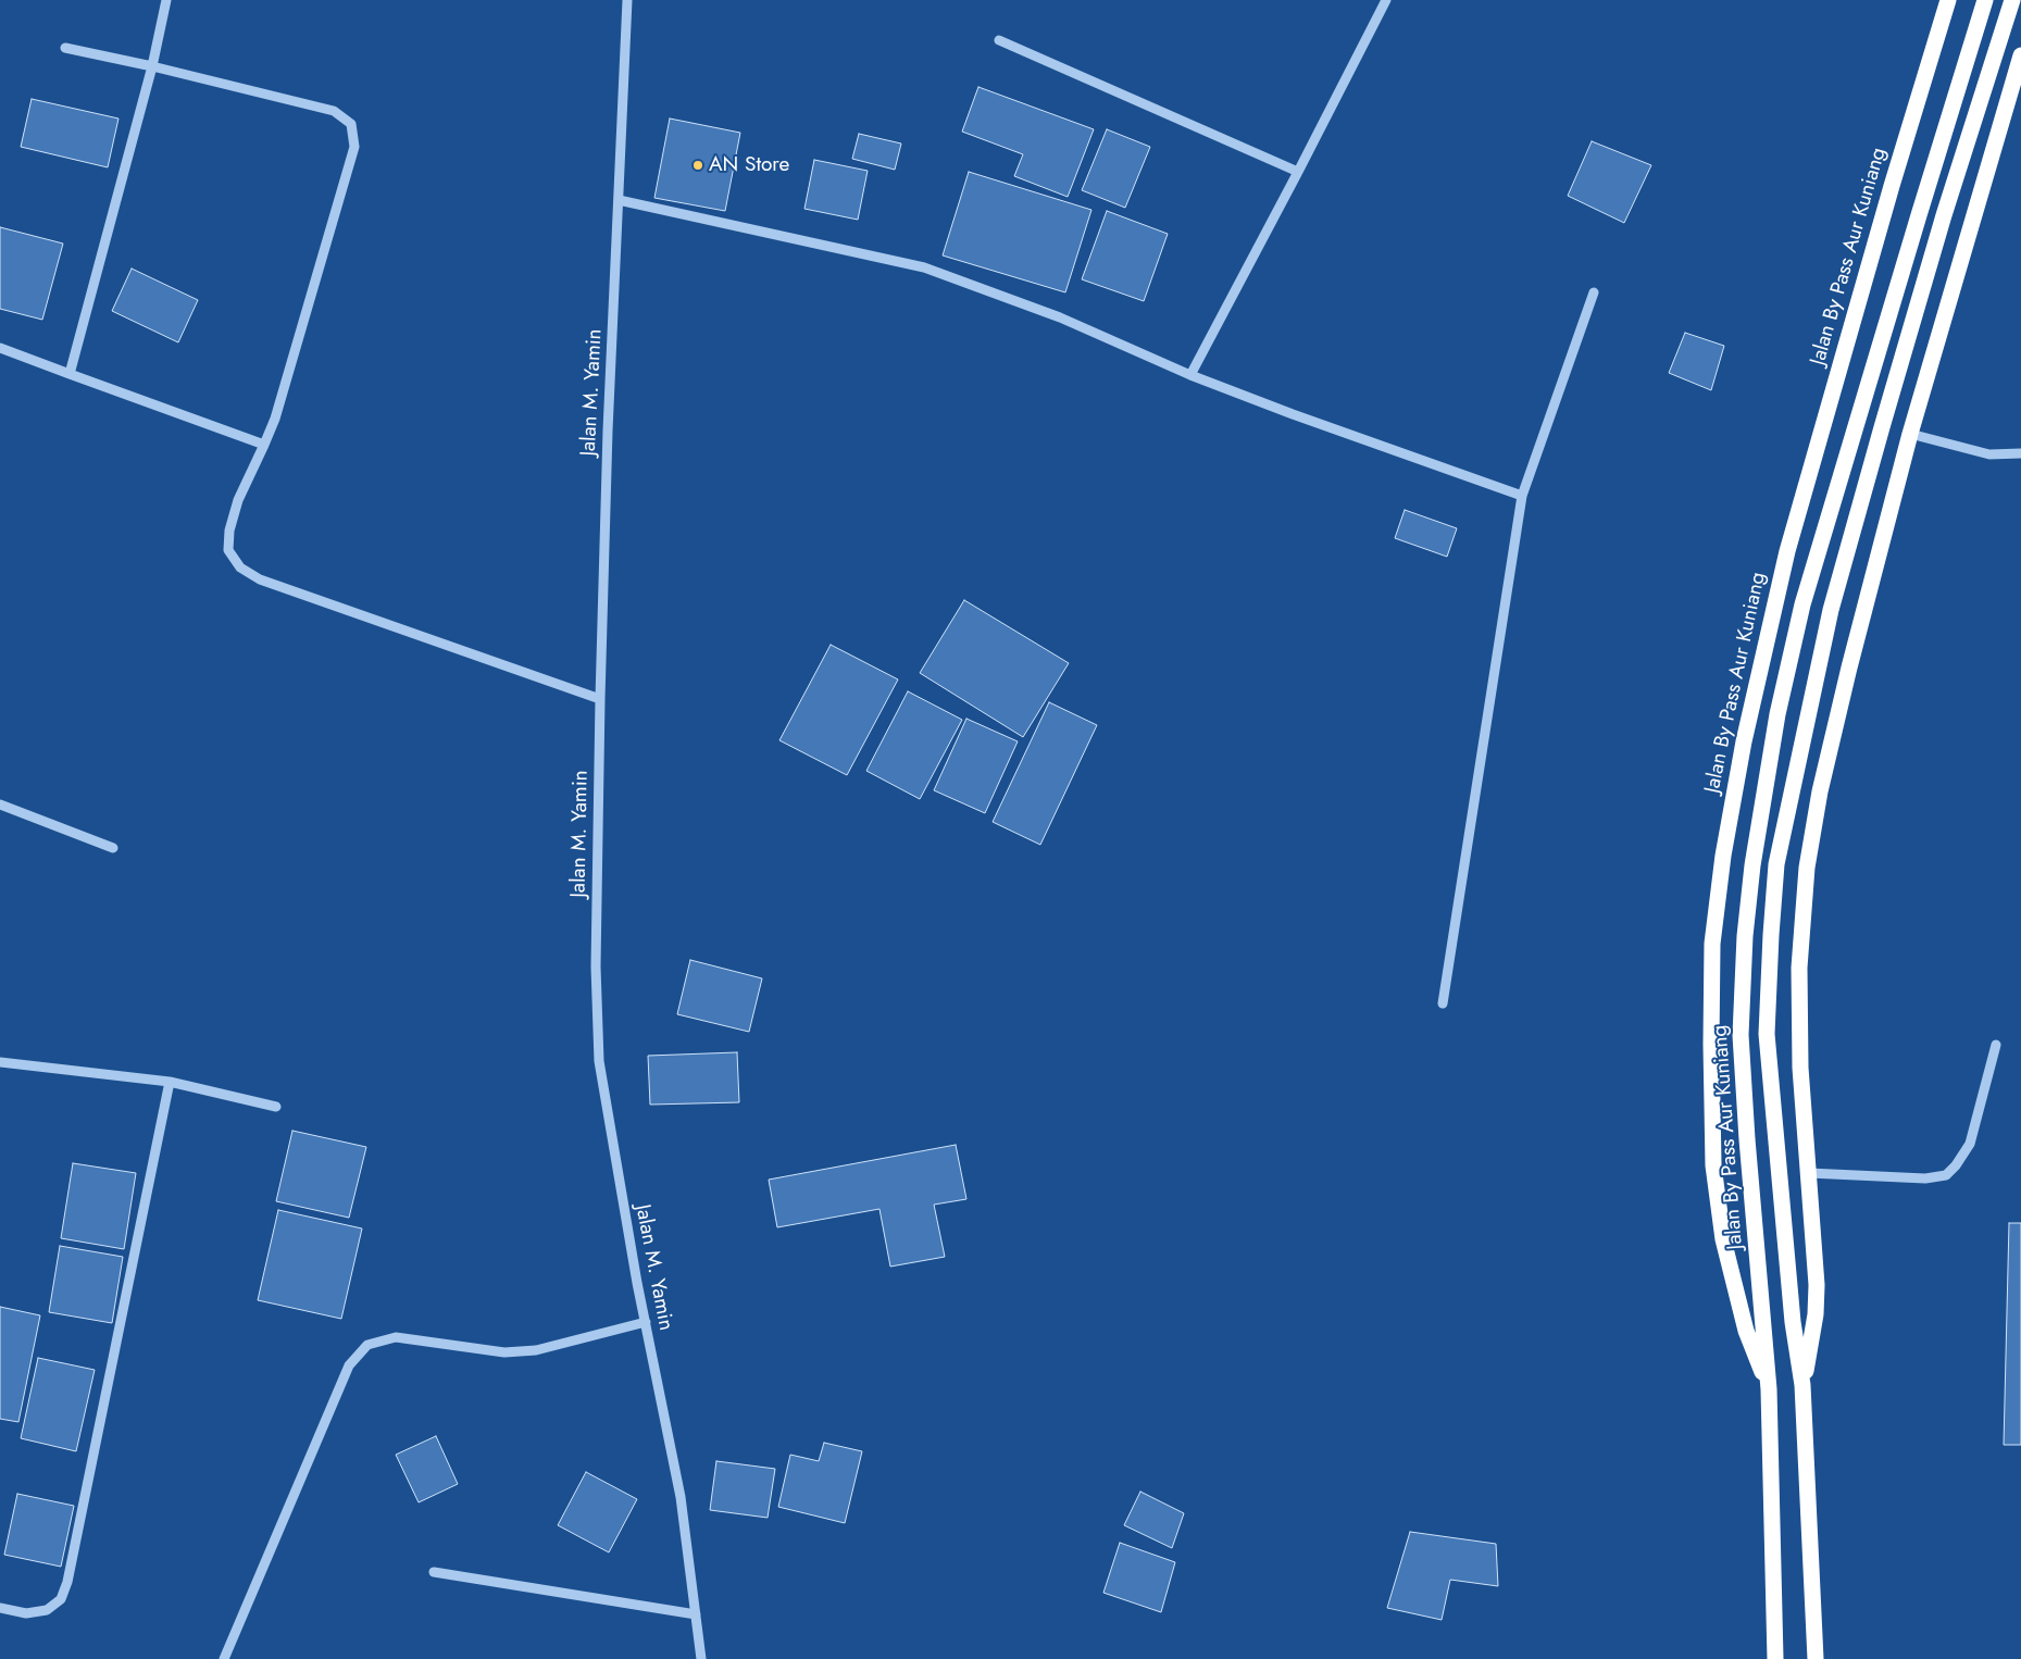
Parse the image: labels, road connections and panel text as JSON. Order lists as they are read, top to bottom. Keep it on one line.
{"streets":{"highway":["Jalan By Pass Aur Kuniang"],"street":["Jalan M. Yamin"]},"places":["AN Store"]}
